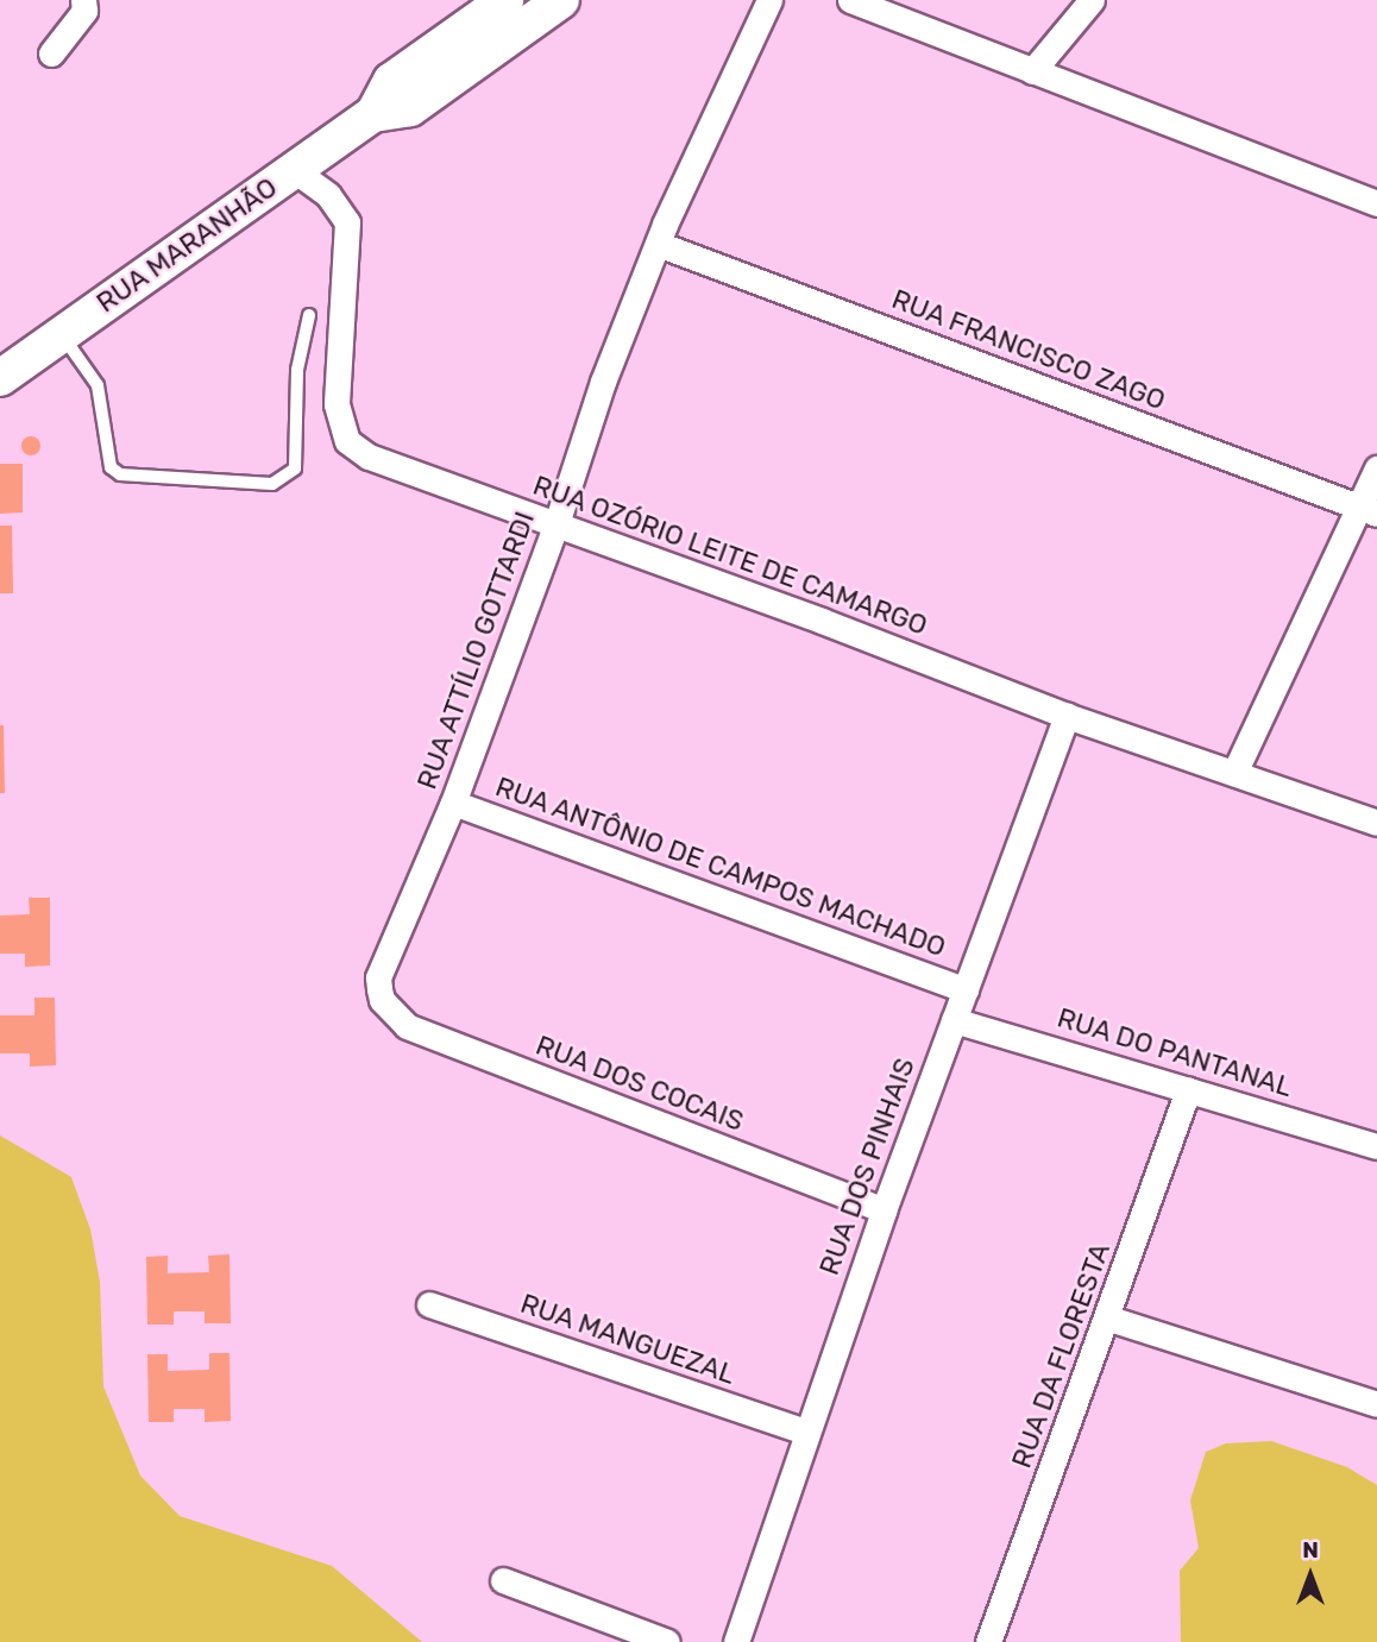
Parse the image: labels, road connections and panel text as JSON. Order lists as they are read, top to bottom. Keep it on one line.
{"streets":{"street":["RUA MARANHÃO","RUA FRANCISCO ZAGO","RUA OZÓRIO LEITE DE CAMARGO","RUA ATTÍLIO GOTTARDI","RUA ANTÔNIO DE CAMPOS MACHADO","RUA DO PANTANAL","RUA DOS COCAIS","RUA DOS PINHAIS","RUA MANGUEZAL","RUA DA FLORESTA"]},"crossings":[["RUA MARANHÃO","RUA OZÓRIO LEITE DE CAMARGO"],["RUA FRANCISCO ZAGO","RUA ATTÍLIO GOTTARDI"],["RUA OZÓRIO LEITE DE CAMARGO","RUA ATTÍLIO GOTTARDI"],["RUA OZÓRIO LEITE DE CAMARGO","RUA DOS PINHAIS"],["RUA ATTÍLIO GOTTARDI","RUA ANTÔNIO DE CAMPOS MACHADO"],["RUA ATTÍLIO GOTTARDI","RUA DOS COCAIS"],["RUA ANTÔNIO DE CAMPOS MACHADO","RUA DOS PINHAIS"],["RUA DO PANTANAL","RUA DOS PINHAIS"],["RUA DO PANTANAL","RUA DA FLORESTA"],["RUA DOS COCAIS","RUA DOS PINHAIS"],["RUA DOS PINHAIS","RUA MANGUEZAL"]],"north":"top"}
